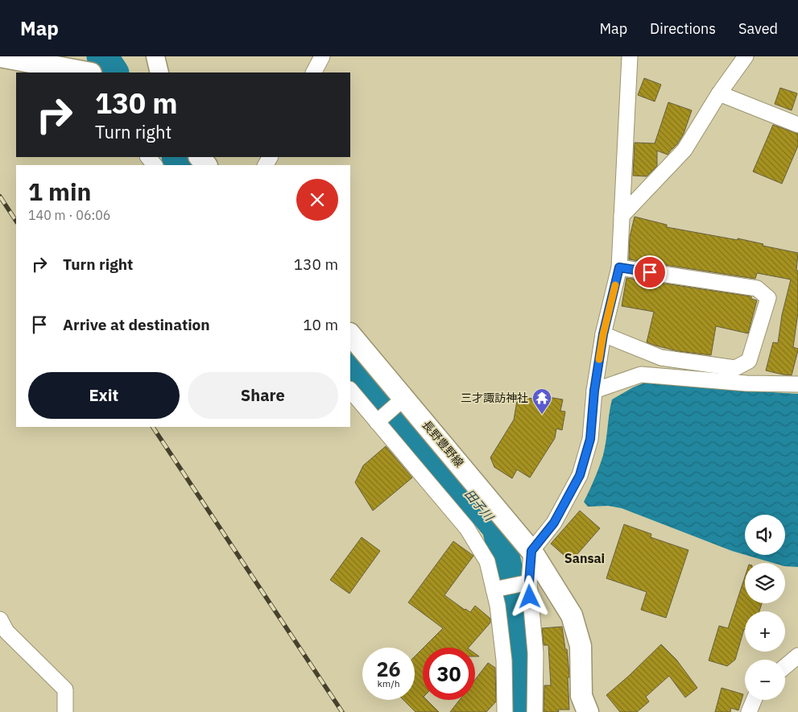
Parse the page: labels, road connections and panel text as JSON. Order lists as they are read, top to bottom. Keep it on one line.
{"streets":{"main road":["長野豊野線"]},"districts":["Sansai"],"water":["田子川"],"places":{"temple":["三才諏訪神社"]},"page":{"header":"Map","nav":["Map","Directions","Saved"],"turn":["130 m","Turn right"],"heading":["1 min","140 m · 06:06"],"list":[{"name":"Turn right","value":"130 m"},{"name":"Arrive at destination","value":"10 m"}],"buttons":["Exit","Share"],"map_buttons":["+","−"],"speed":"26 km/h","limit":"30"}}
